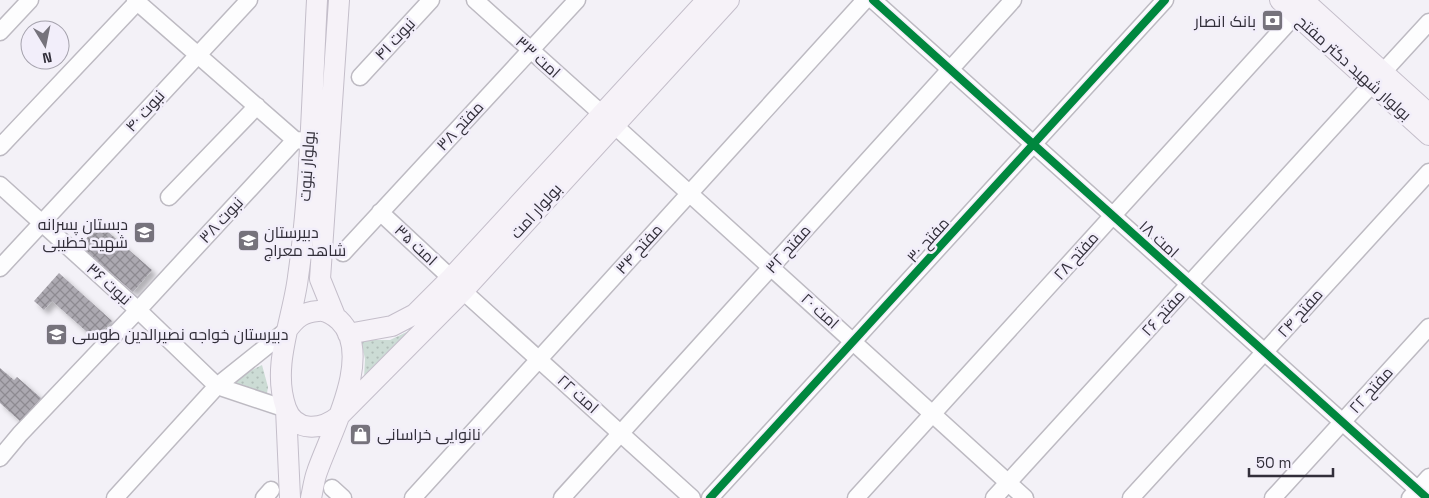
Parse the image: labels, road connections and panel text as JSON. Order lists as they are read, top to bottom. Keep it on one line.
{"streets":{"main road":["بولوار شهید دکتر مفتح","بولوار نبوت","بولوار امت"],"street":["نبوت ۴۱","امت ۳۳","نبوت ۴۰","مفتح ۳۸","نبوت ۳۸","امت ۱۸","مفتح ۳۰","امت ۳۵","مفتح ۳۴","مفتح ۳۲","مفتح ۲۸","نبوت ۳۶","امت ۲۰","مفتح ۲۶","مفتح ۲۴","مفتح ۲۲","امت ۲۲"]},"crossings":[["امت ۳۳","مفتح ۳۸"],["امت ۳۳","بولوار امت"],["امت ۳۳","امت ۲۰"],["بولوار شهید دکتر مفتح","مفتح ۲۸"],["بولوار شهید دکتر مفتح","مفتح ۲۶"],["نبوت ۴۰","نبوت ۳۶"],["مفتح ۳۸","امت ۳۵"],["بولوار نبوت","بولوار امت"],["بولوار نبوت","نبوت ۳۸"],["بولوار امت","امت ۳۵"],["بولوار امت","امت ۲۰"],["بولوار امت","امت ۲۲"],["نبوت ۳۸","نبوت ۳۶"],["امت ۱۸","مفتح ۳۰"],["امت ۱۸","مفتح ۳۲"],["امت ۱۸","مفتح ۲۸"],["امت ۱۸","مفتح ۲۶"],["امت ۱۸","مفتح ۲۴"],["امت ۱۸","مفتح ۲۲"],["مفتح ۳۰","امت ۲۰"],["امت ۳۵","امت ۲۲"],["مفتح ۳۴","امت ۲۰"],["مفتح ۳۴","امت ۲۲"],["مفتح ۳۲","امت ۲۰"],["مفتح ۳۲","امت ۲۲"],["مفتح ۲۸","امت ۲۰"],["امت ۲۰","مفتح ۲۶"]],"places":{"bank":["بانک انصار"],"school or university":["دبستان پسرانه شهید خطیبی","دبیرستان شاهد معراج","دبیرستان خواجه نصیرالدین طوسی"],"shop":["نانوایی خراسانی"]},"scale_bar":"50 m","north":"bottom"}
